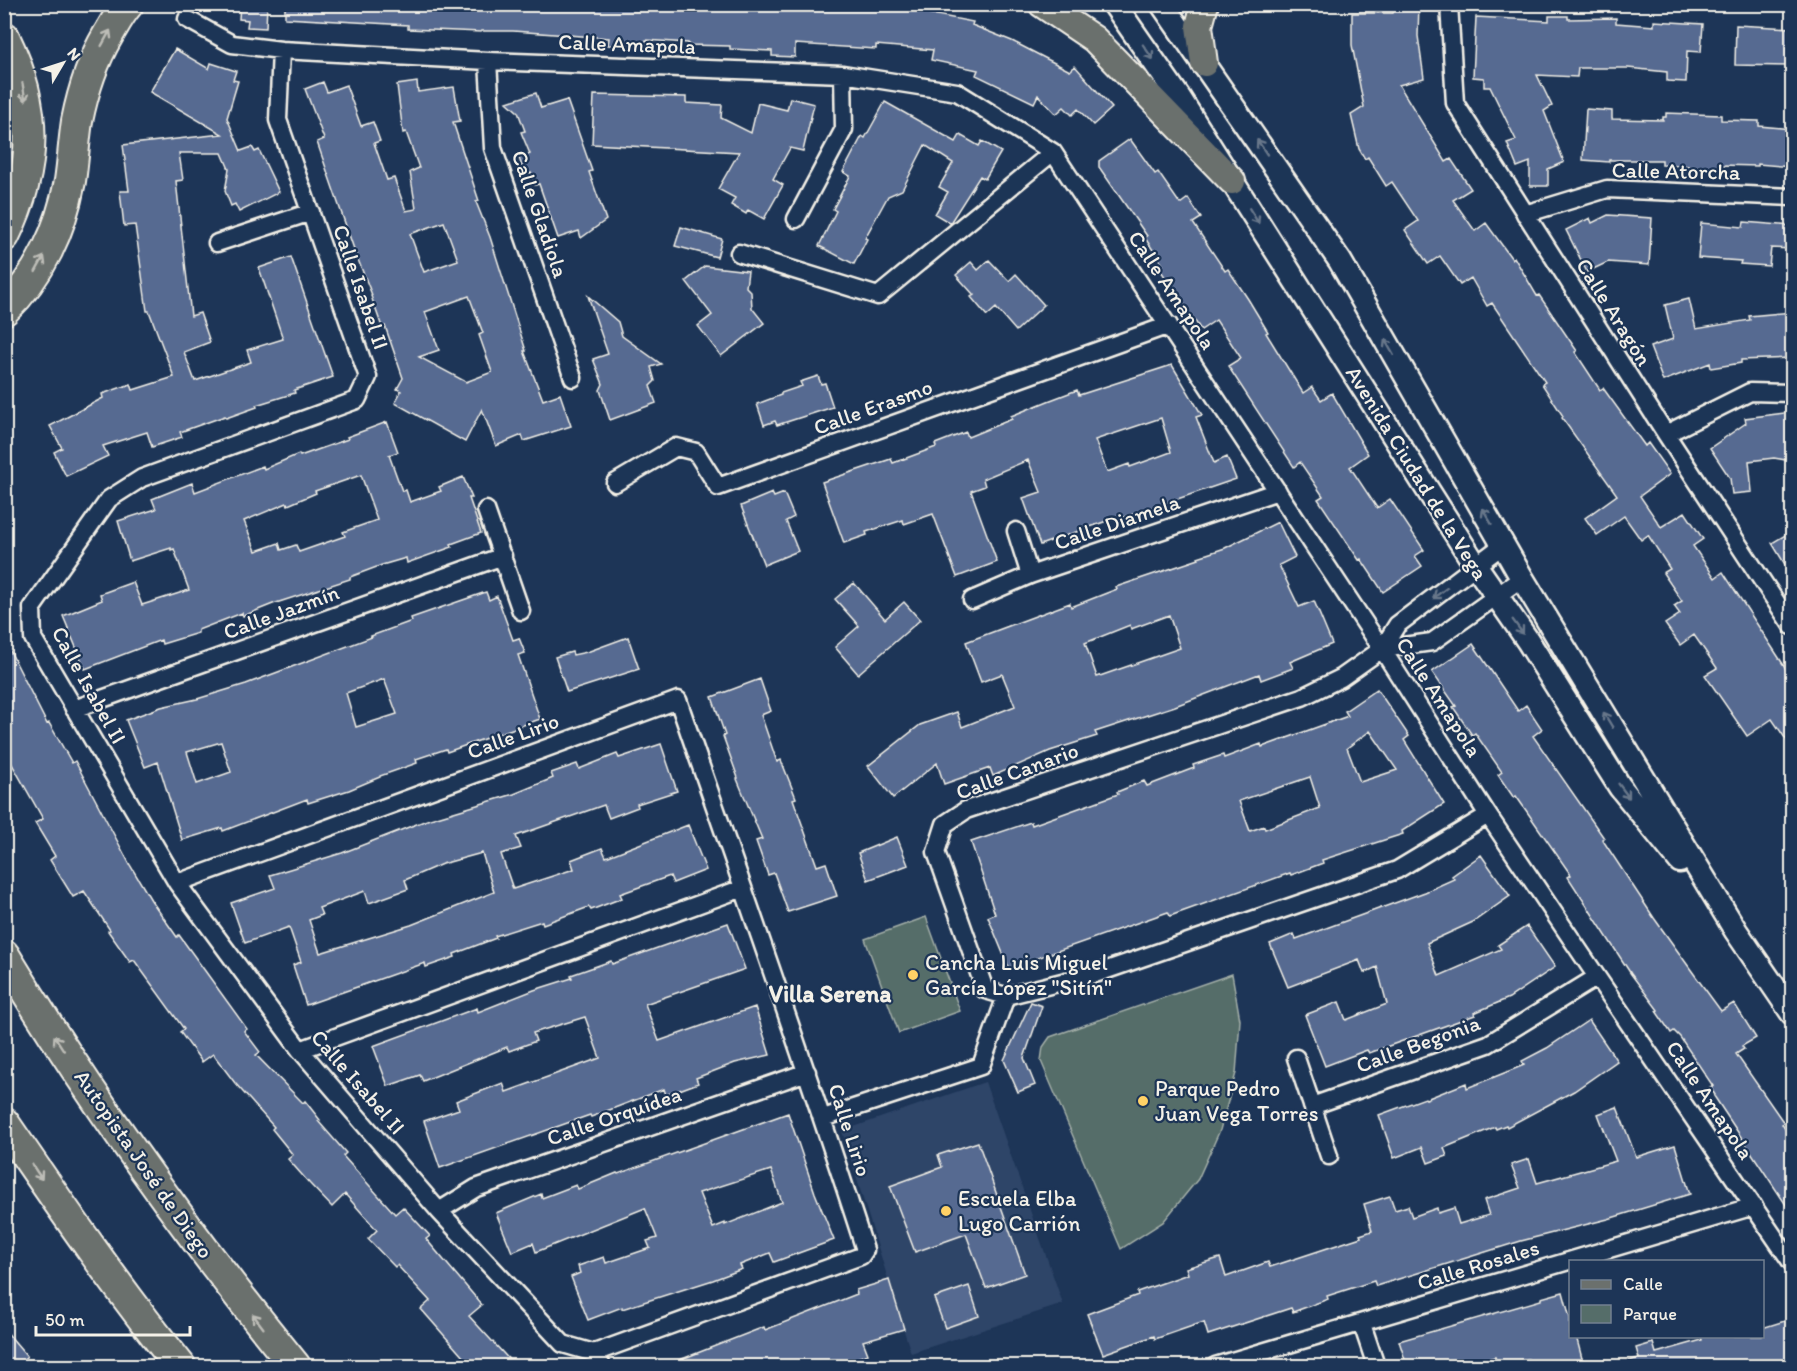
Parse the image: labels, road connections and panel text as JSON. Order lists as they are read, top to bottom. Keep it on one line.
{"streets":{"highway":["Autopista José de Diego"],"street":["Calle Amapola","Calle Atorcha","Calle Gladiola","Calle Isabel II","Calle Aragón","Calle Erasmo","Avenida Ciudad de la Vega","Calle Diamela","Calle Jazmín","Calle Lirio","Calle Canario","Calle Begonia","Calle Orquídea","Calle Rosales"]},"crossings":[["Calle Amapola","Calle Gladiola"],["Calle Amapola","Calle Isabel II"],["Calle Amapola","Calle Erasmo"],["Calle Amapola","Calle Diamela"],["Calle Amapola","Calle Canario"],["Calle Amapola","Calle Begonia"],["Calle Amapola","Calle Rosales"],["Calle Atorcha","Calle Aragón"],["Calle Isabel II","Calle Jazmín"],["Calle Isabel II","Calle Lirio"],["Calle Isabel II","Calle Orquídea"],["Avenida Ciudad de la Vega","Calle Canario"],["Calle Lirio","Calle Orquídea"]],"districts":["Villa Serena"],"places":["Cancha Luis Miguel García López \"Sitín\"","Parque Pedro Juan Vega Torres","Escuela Elba Lugo Carrión"],"legend":["Calle","Parque"],"scale_bar":"50 m","north":"top right"}
